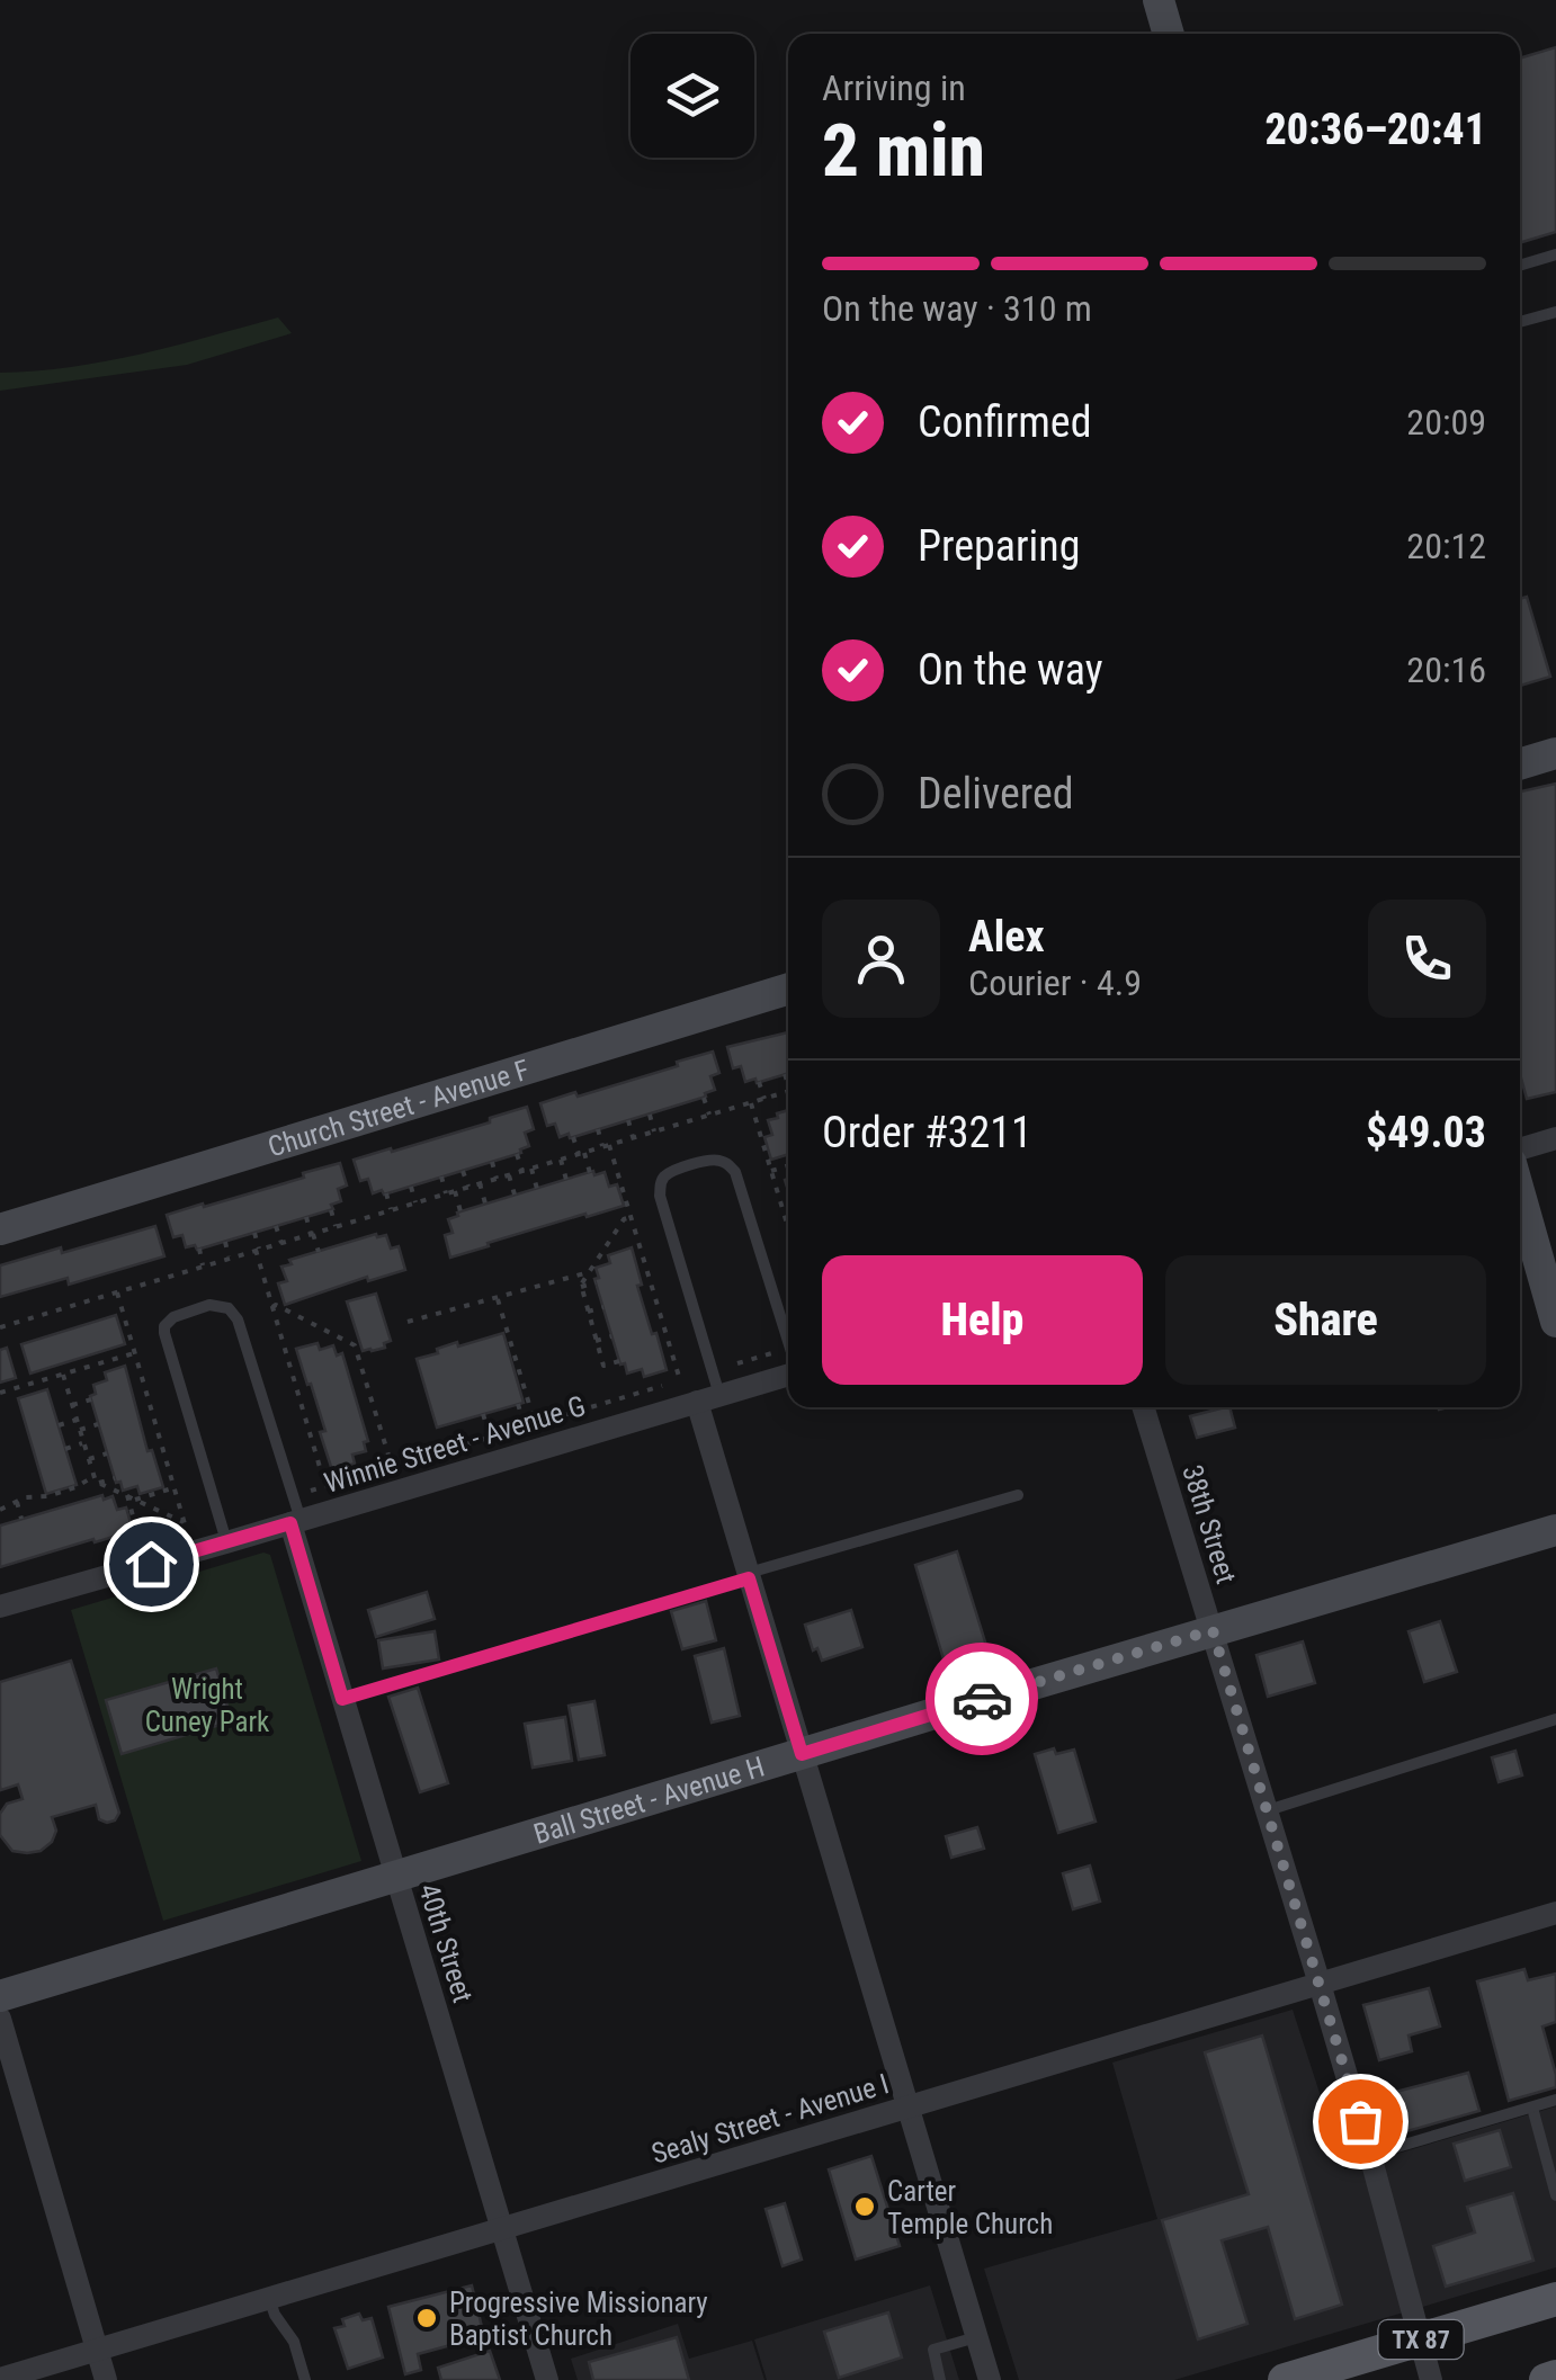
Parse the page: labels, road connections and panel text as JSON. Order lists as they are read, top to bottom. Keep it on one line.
{"streets":{"main road":["TX 87"],"street":["Church Street - Avenue F","Winnie Street - Avenue G","38th Street","Ball Street - Avenue H","40th Street","Sealy Street - Avenue I"]},"crossings":[["Winnie Street - Avenue G","40th Street"],["38th Street","Ball Street - Avenue H"],["38th Street","Sealy Street - Avenue I"],["38th Street","TX 87"],["Ball Street - Avenue H","40th Street"],["40th Street","Sealy Street - Avenue I"]],"parks":["Wright Cuney Park"],"places":["Carter Temple Church","Progressive Missionary Baptist Church"],"page":{"heading":["2 min","Arriving in","20:36–20:41"],"panel":["Alex","Courier · 4.9","Order #3211","$49.03"],"bar":"On the way · 310 m","list":[["Confirmed","20:09"],["Preparing","20:12"],["On the way","20:16"],"Delivered"],"buttons":["Help","Share"]}}
